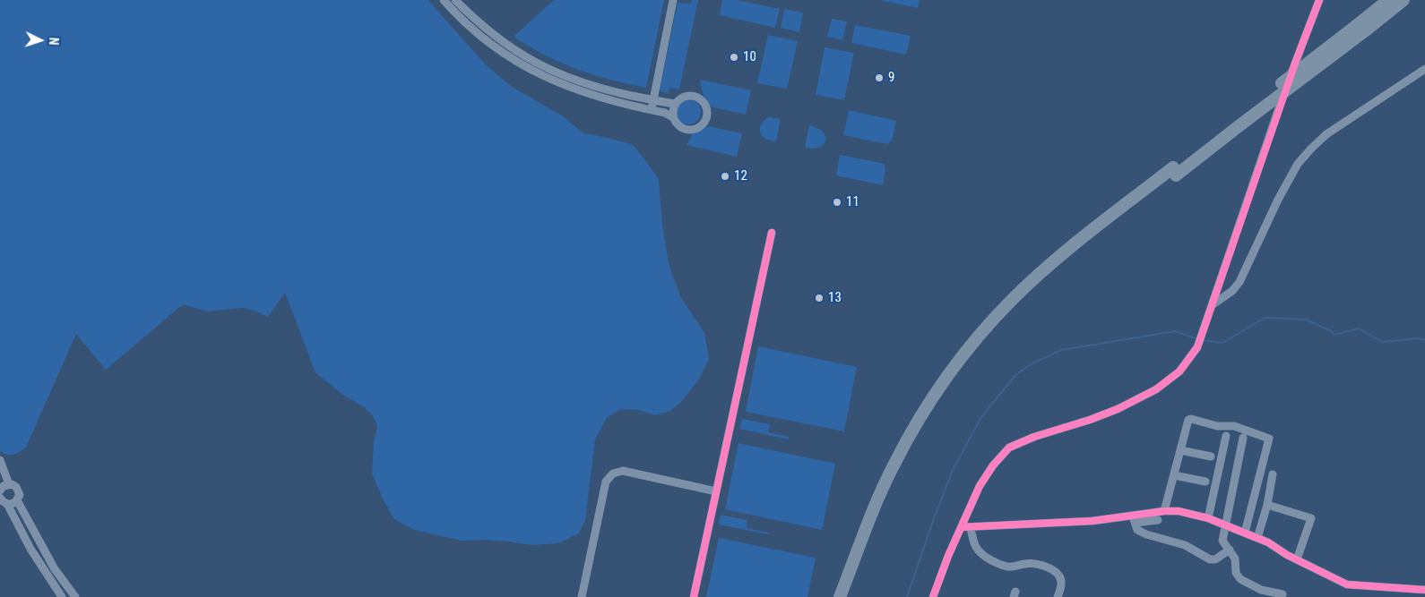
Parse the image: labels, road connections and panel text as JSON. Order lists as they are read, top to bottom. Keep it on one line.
{"places":["10","9","12","11","13"],"north":"right"}
